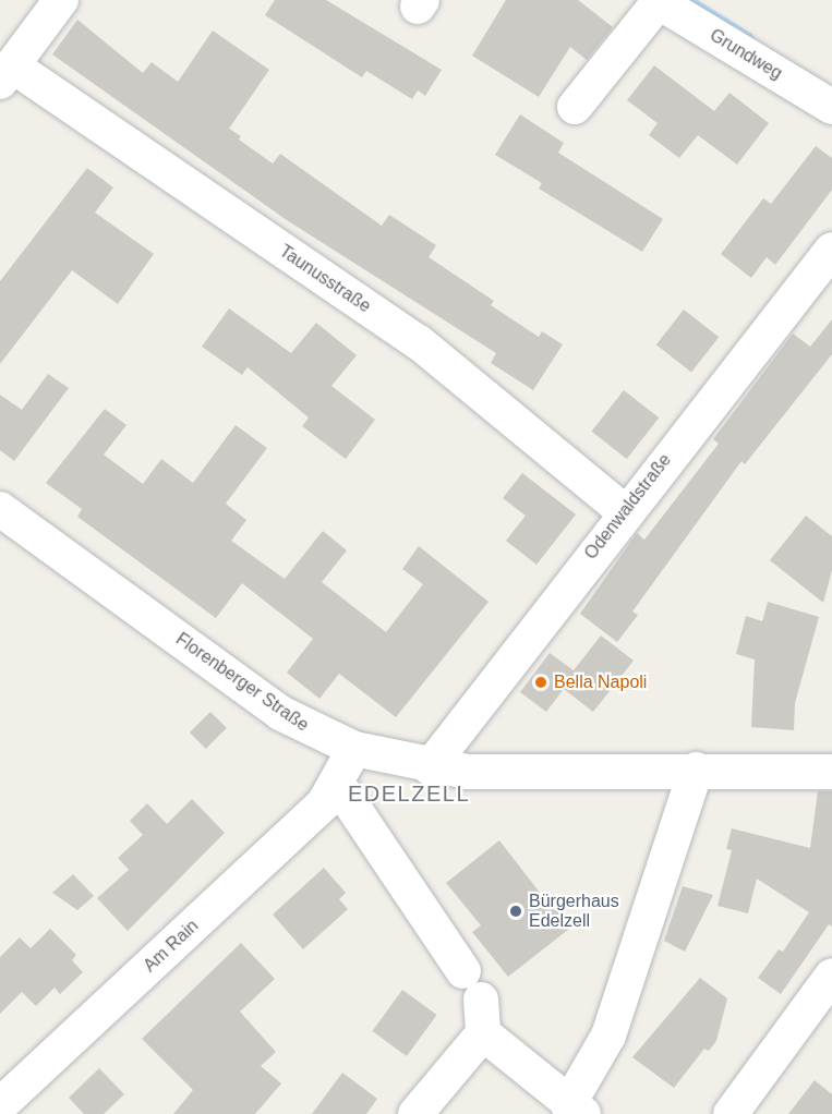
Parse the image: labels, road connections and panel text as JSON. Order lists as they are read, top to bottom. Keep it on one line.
{"streets":{"street":["Grundweg","Taunusstraße","Odenwaldstraße","Florenberger Straße","Am Rain"]},"crossings":[["Taunusstraße","Odenwaldstraße"],["Odenwaldstraße","Florenberger Straße"],["Florenberger Straße","Am Rain"]],"districts":["EDELZELL"],"places":["Bella Napoli","Bürgerhaus Edelzell"]}
